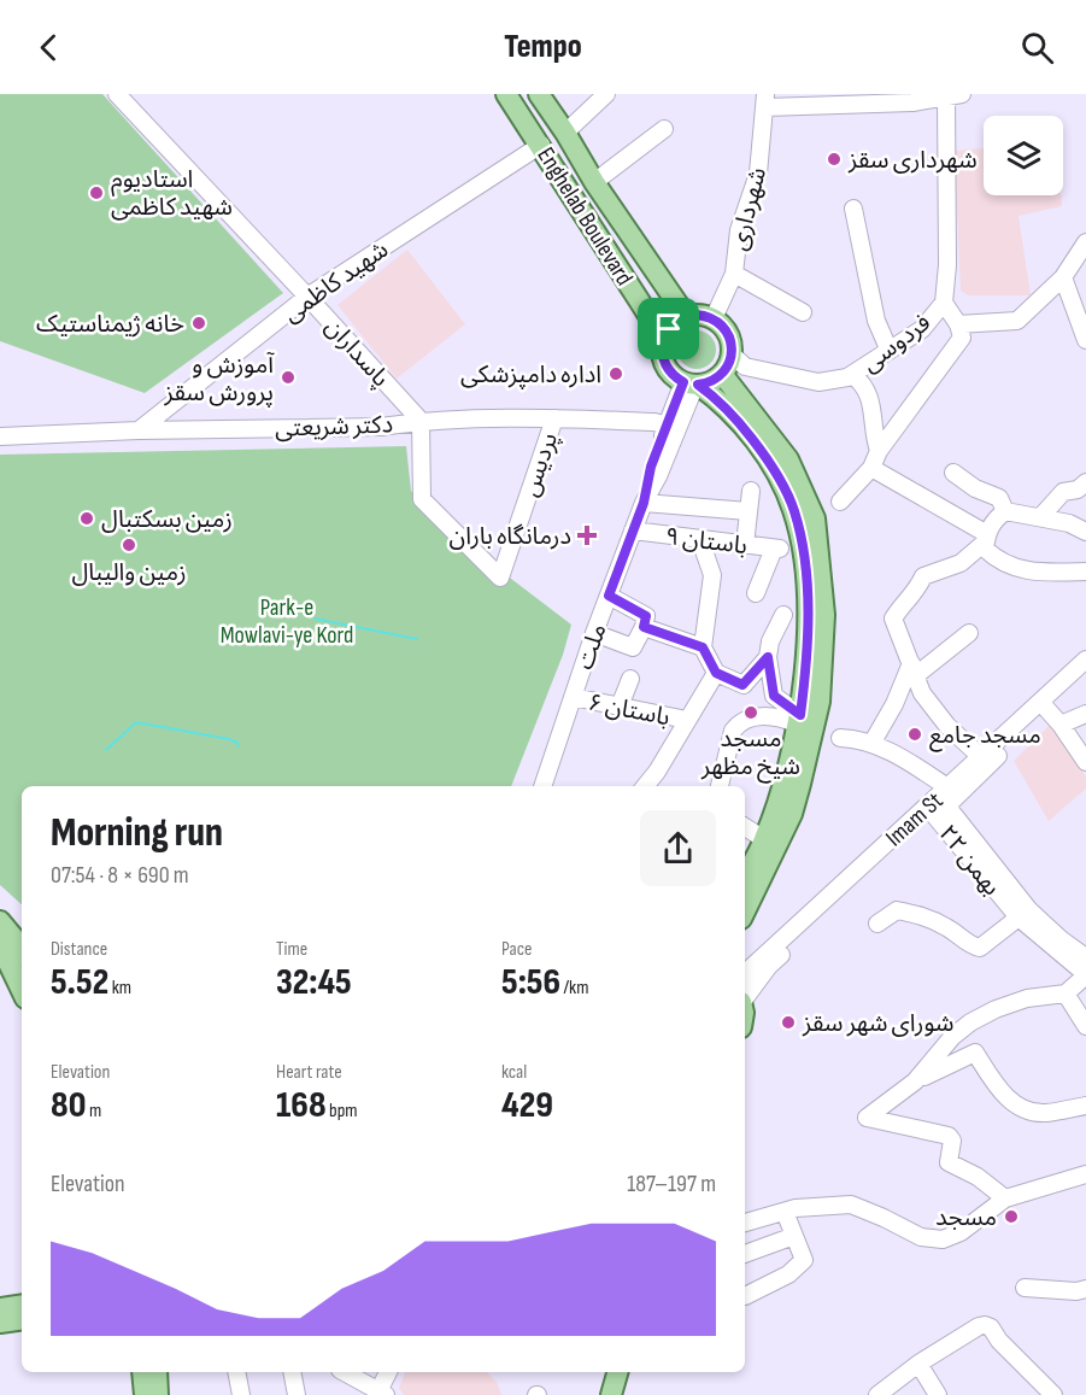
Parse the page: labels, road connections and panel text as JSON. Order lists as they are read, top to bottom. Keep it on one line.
{"streets":{"main road":["Enghelab Boulevard"],"street":["شهرداری","شهید کاظمی","فردوسی","پاسداران","دکتر شریعتی","پردیس","باستان ۹","ملت","باستان ۶","Imam St","۲۲ بهمن"]},"crossings":[["شهرداری","Enghelab Boulevard"],["شهرداری","فردوسی"],["شهرداری","ملت"],["Enghelab Boulevard","شهید کاظمی"],["Enghelab Boulevard","فردوسی"],["Enghelab Boulevard","ملت"],["شهید کاظمی","پاسداران"],["شهید کاظمی","دکتر شریعتی"],["فردوسی","ملت"],["پاسداران","دکتر شریعتی"],["پاسداران","پردیس"],["دکتر شریعتی","پردیس"],["دکتر شریعتی","ملت"],["باستان ۹","ملت"],["ملت","باستان ۶"],["Imam St","۲۲ بهمن"]],"parks":["Park-e Mowlavi-ye Kord"],"places":{"other":["شهرداری سقز","استادیوم شهید کاظمی","خانه ژیمناستیک","اداره دامپزشکی","آموزش و پرورش سقز","زمین بسکتبال","زمین والیبال","مسجد شیخ مظهر","مسجد جامع","شورای شهر سقز","مسجد"],"health":["درمانگاه باران"]},"page":{"header":"Tempo","heading":["Morning run","07:54 · 8 × 690 m"],"stats":[["Distance","5.52 km"],["Time","32:45"],["Pace","5:56 /km"],["Elevation","80 m"],["Heart rate","168 bpm"],["kcal","429"]],"chart":["Elevation","187–197 m"]}}
